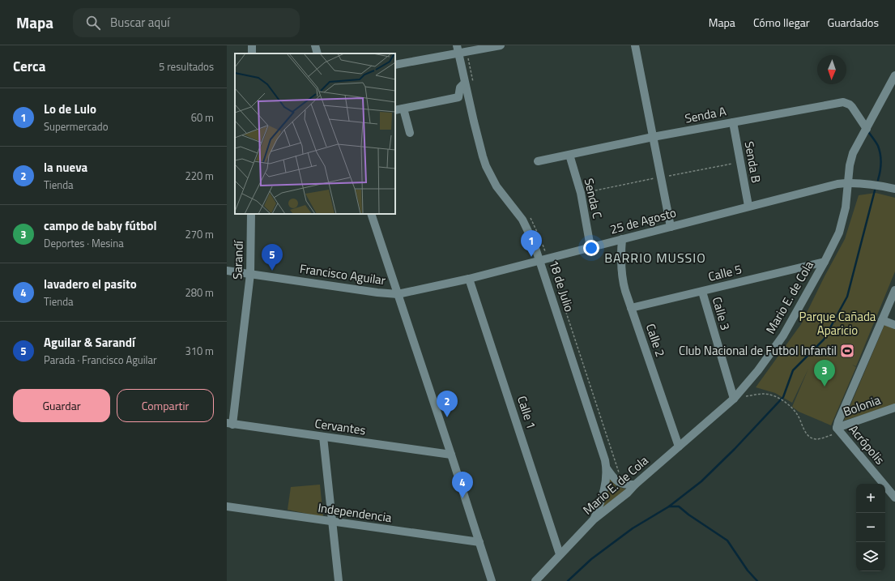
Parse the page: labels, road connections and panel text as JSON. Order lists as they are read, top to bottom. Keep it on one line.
{"streets":{"street":["Senda A","Senda B","Senda C","25 de Agosto","Sarandí","Calle 5","Francisco Aguilar","18 de Julio","Mario E. de Cola","Calle 3","Calle 2","Bolonia","Calle 1","Cervantes","Acrópolis","Independencia"]},"crossings":[["Senda A","Senda B"],["Senda A","Senda C"],["Senda A","Mario E. de Cola"],["Senda B","25 de Agosto"],["Senda C","25 de Agosto"],["25 de Agosto","Francisco Aguilar"],["25 de Agosto","18 de Julio"],["25 de Agosto","Mario E. de Cola"],["25 de Agosto","Calle 2"],["25 de Agosto","Calle 1"],["Sarandí","Francisco Aguilar"],["Sarandí","Cervantes"],["Calle 5","Mario E. de Cola"],["Calle 5","Calle 3"],["Calle 5","Calle 2"],["18 de Julio","Mario E. de Cola"],["Mario E. de Cola","Calle 3"],["Mario E. de Cola","Calle 2"],["Mario E. de Cola","Calle 1"],["Bolonia","Acrópolis"]],"districts":["BARRIO MUSSIO"],"parks":["Parque Cañada Aparicio"],"places":{"sports":["Club Nacional de Futbol Infantil"]},"north":"bottom","page":{"header":"Mapa","search":"Buscar aquí","nav":["Mapa","Cómo llegar","Guardados"],"heading":["Cerca","5 resultados"],"list":[{"mark":"1","name":"Lo de Lulo","note":"Supermercado","value":"60 m"},{"mark":"2","name":"la nueva","note":"Tienda","value":"220 m"},{"mark":"3","name":"campo de baby fútbol","note":"Deportes · Mesina","value":"270 m"},{"mark":"4","name":"lavadero el pasito","note":"Tienda","value":"280 m"},{"mark":"5","name":"Aguilar & Sarandí","note":"Parada · Francisco Aguilar","value":"310 m"}],"pins":["1","5","3","2","4"],"buttons":["Guardar","Compartir"],"map_buttons":["+","−"]}}
